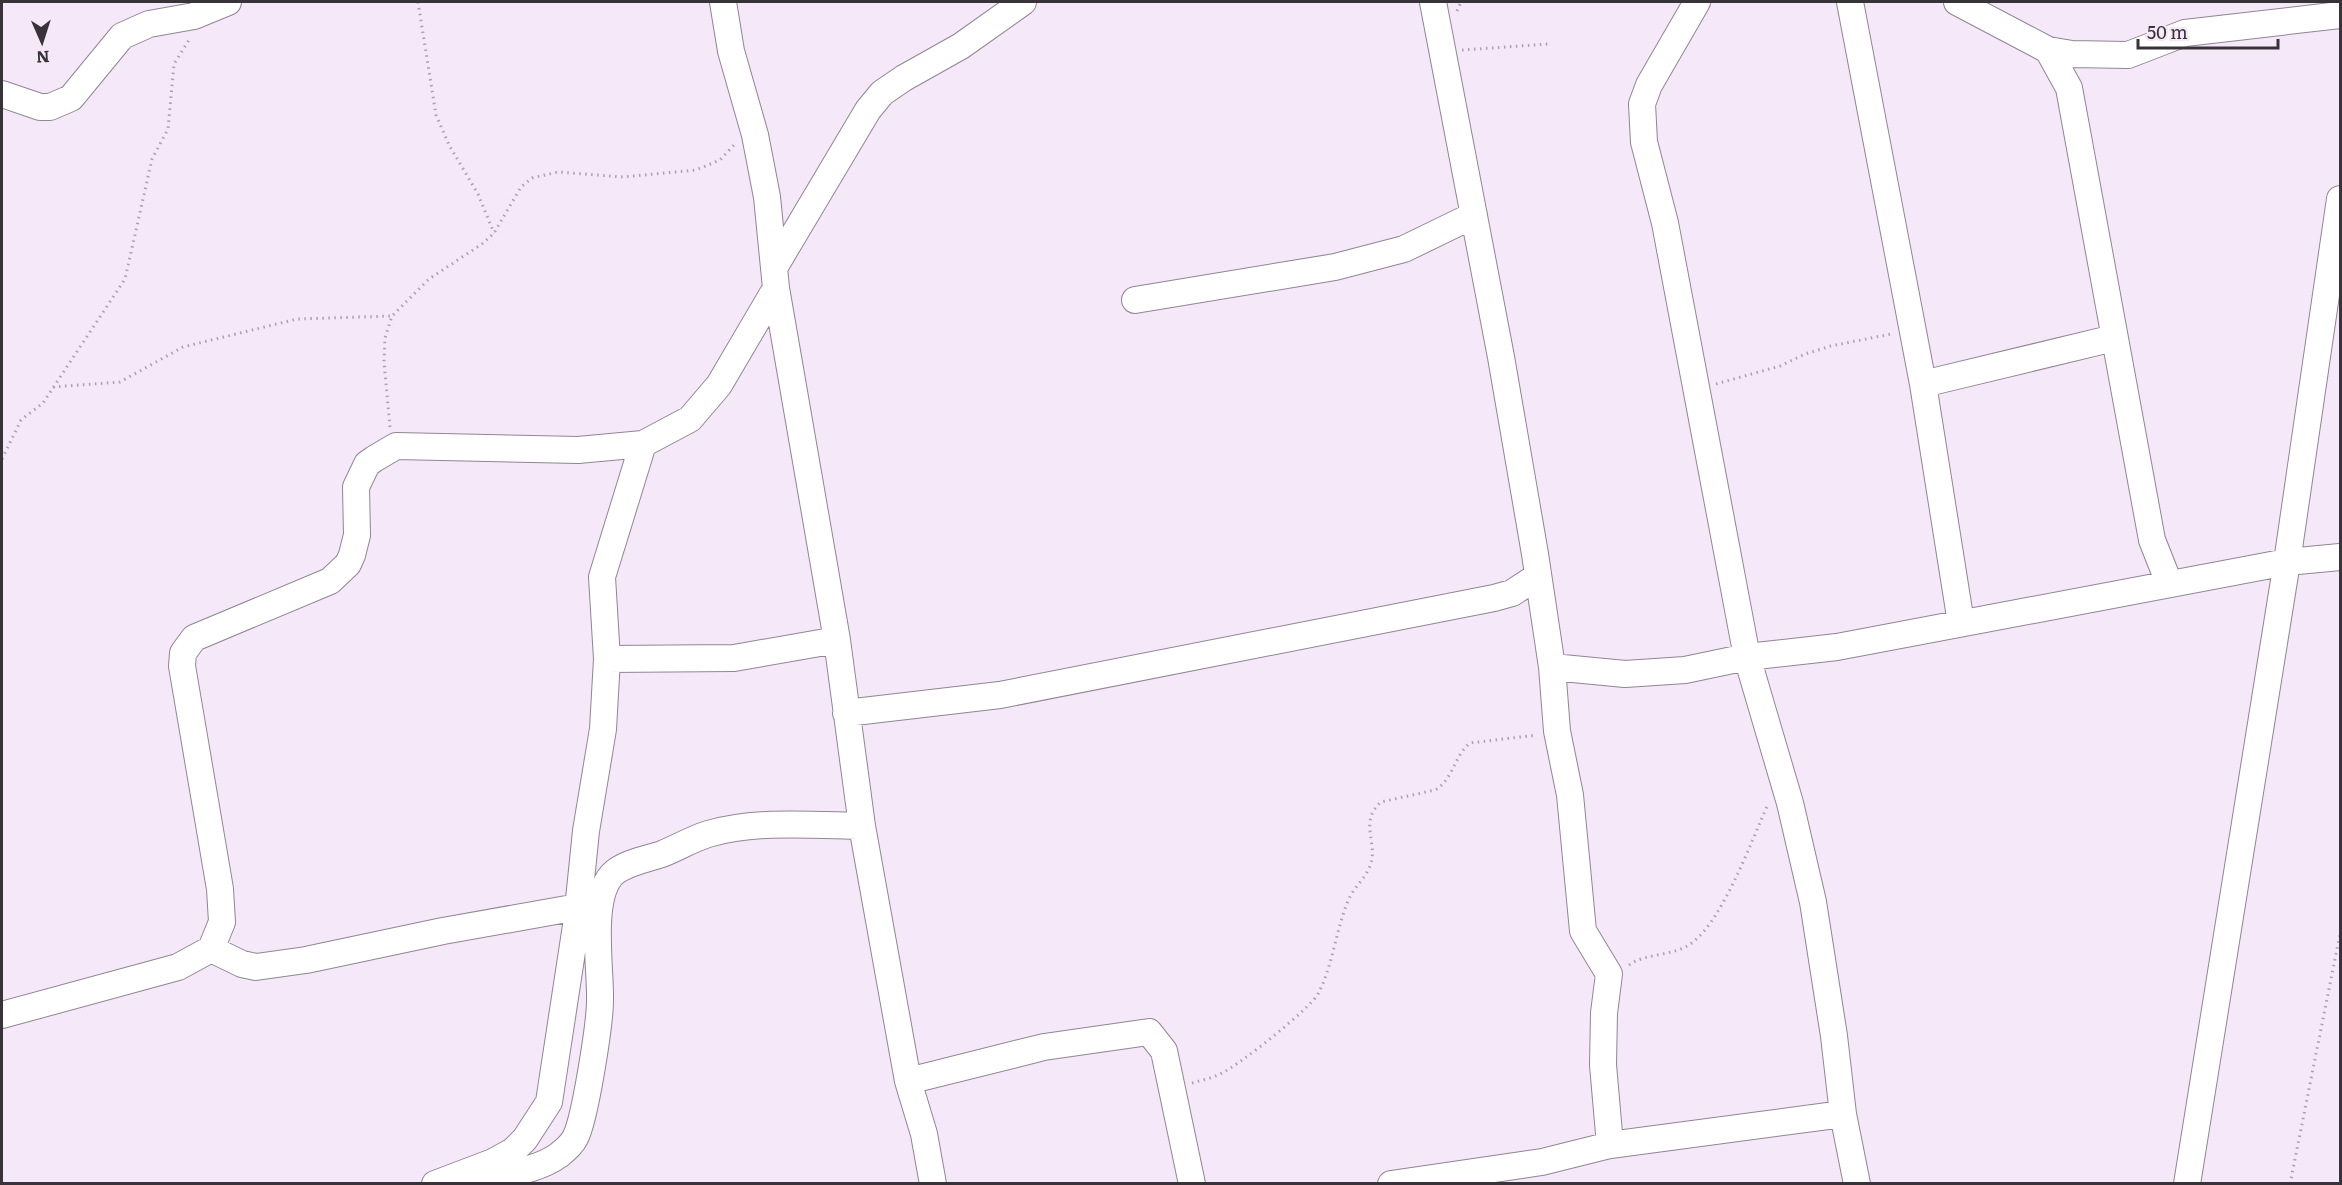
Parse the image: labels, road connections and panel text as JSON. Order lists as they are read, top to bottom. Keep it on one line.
{"scale_bar":"50 m","north":"bottom"}
